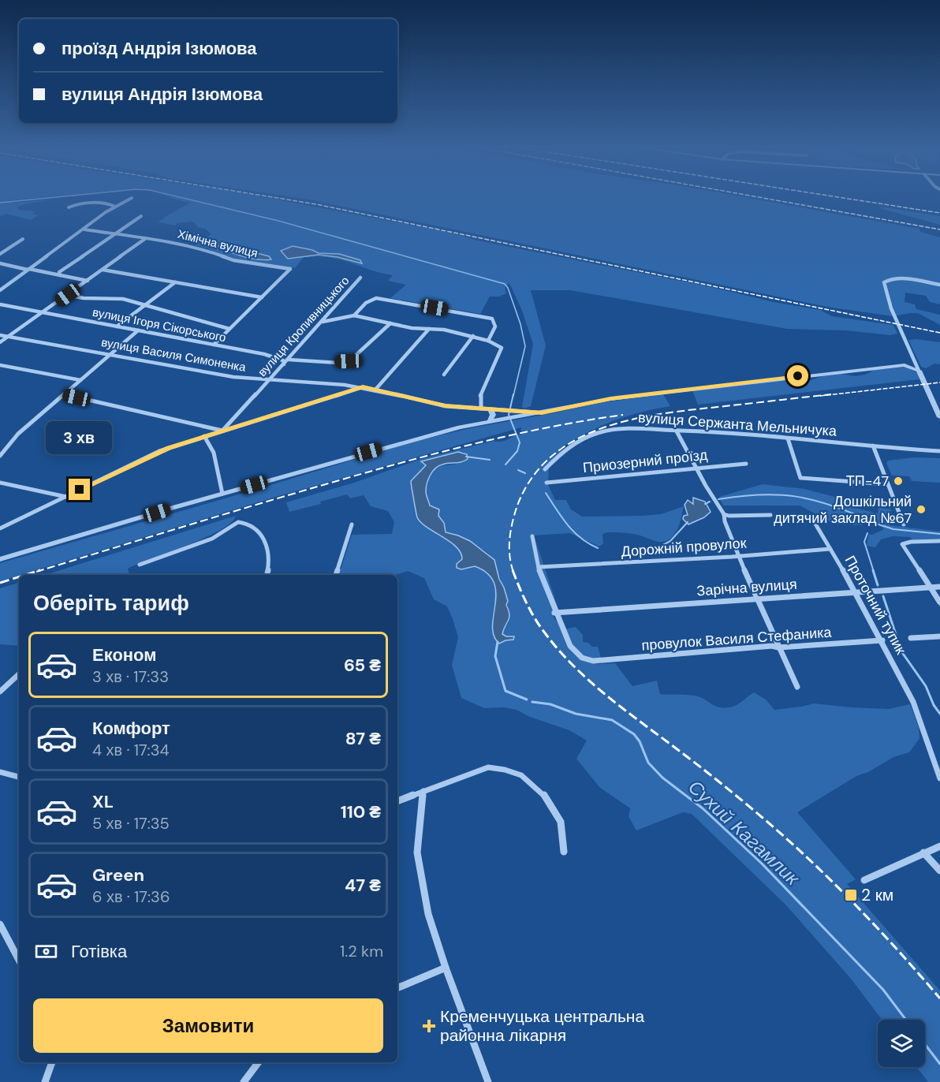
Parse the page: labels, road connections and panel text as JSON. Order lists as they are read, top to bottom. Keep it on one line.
{"streets":{"street":["Хімічна вулиця","вулиця Ігоря Сікорського","вулиця Кропивницького","вулиця Василя Симоненка","вулиця Сержанта Мельничука","Приозерний проїзд","Дорожній провулок","Зарічна вулиця","Проточний тупик","провулок Василя Стефаника"]},"crossings":[["вулиця Ігоря Сікорського","вулиця Кропивницького"],["вулиця Кропивницького","вулиця Василя Симоненка"],["Дорожній провулок","Проточний тупик"],["Зарічна вулиця","Проточний тупик"],["Зарічна вулиця","провулок Василя Стефаника"],["Проточний тупик","провулок Василя Стефаника"]],"water":["Сухий Кагамлик"],"places":{"other":["ТП-47","Дошкільний дитячий заклад №67"],"transit":["2 км"],"health":["Кременчуцька центральна районна лікарня"]},"page":{"banner":["проїзд Андрія Ізюмова","вулиця Андрія Ізюмова"],"bubble":"3 хв","heading":"Оберіть тариф","list":[{"name":"Економ","note":"3 хв · 17:33","value":"65 ₴"},{"name":"Комфорт","note":"4 хв · 17:34","value":"87 ₴"},{"name":"XL","note":"5 хв · 17:35","value":"110 ₴"},{"name":"Green","note":"6 хв · 17:36","value":"47 ₴"}],"pay":["Готівка","1.2 km"],"buttons":"Замовити"}}
